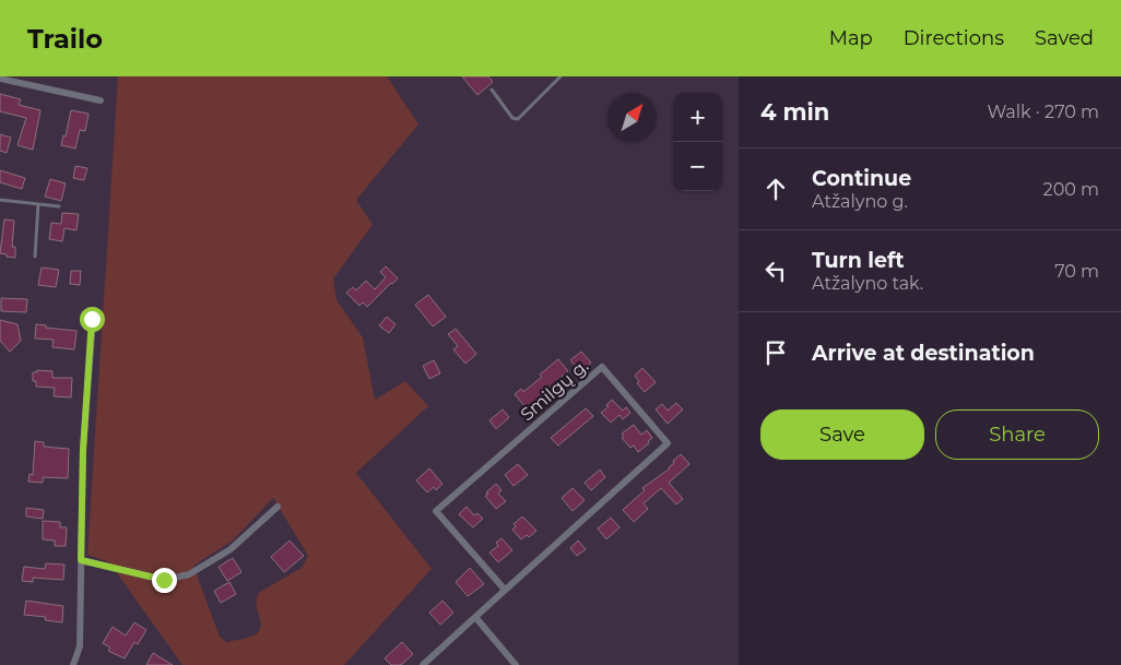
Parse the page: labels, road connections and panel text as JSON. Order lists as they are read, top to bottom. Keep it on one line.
{"streets":{"street":["Smilgų g."]},"north":"top right","page":{"header":"Trailo","nav":["Map","Directions","Saved"],"heading":["4 min","Walk · 270 m"],"map_buttons":["+","−"],"list":[["Continue","Atžalyno g.","200 m"],["Turn left","Atžalyno tak.","70 m"],"Arrive at destination"],"buttons":["Save","Share"]}}
